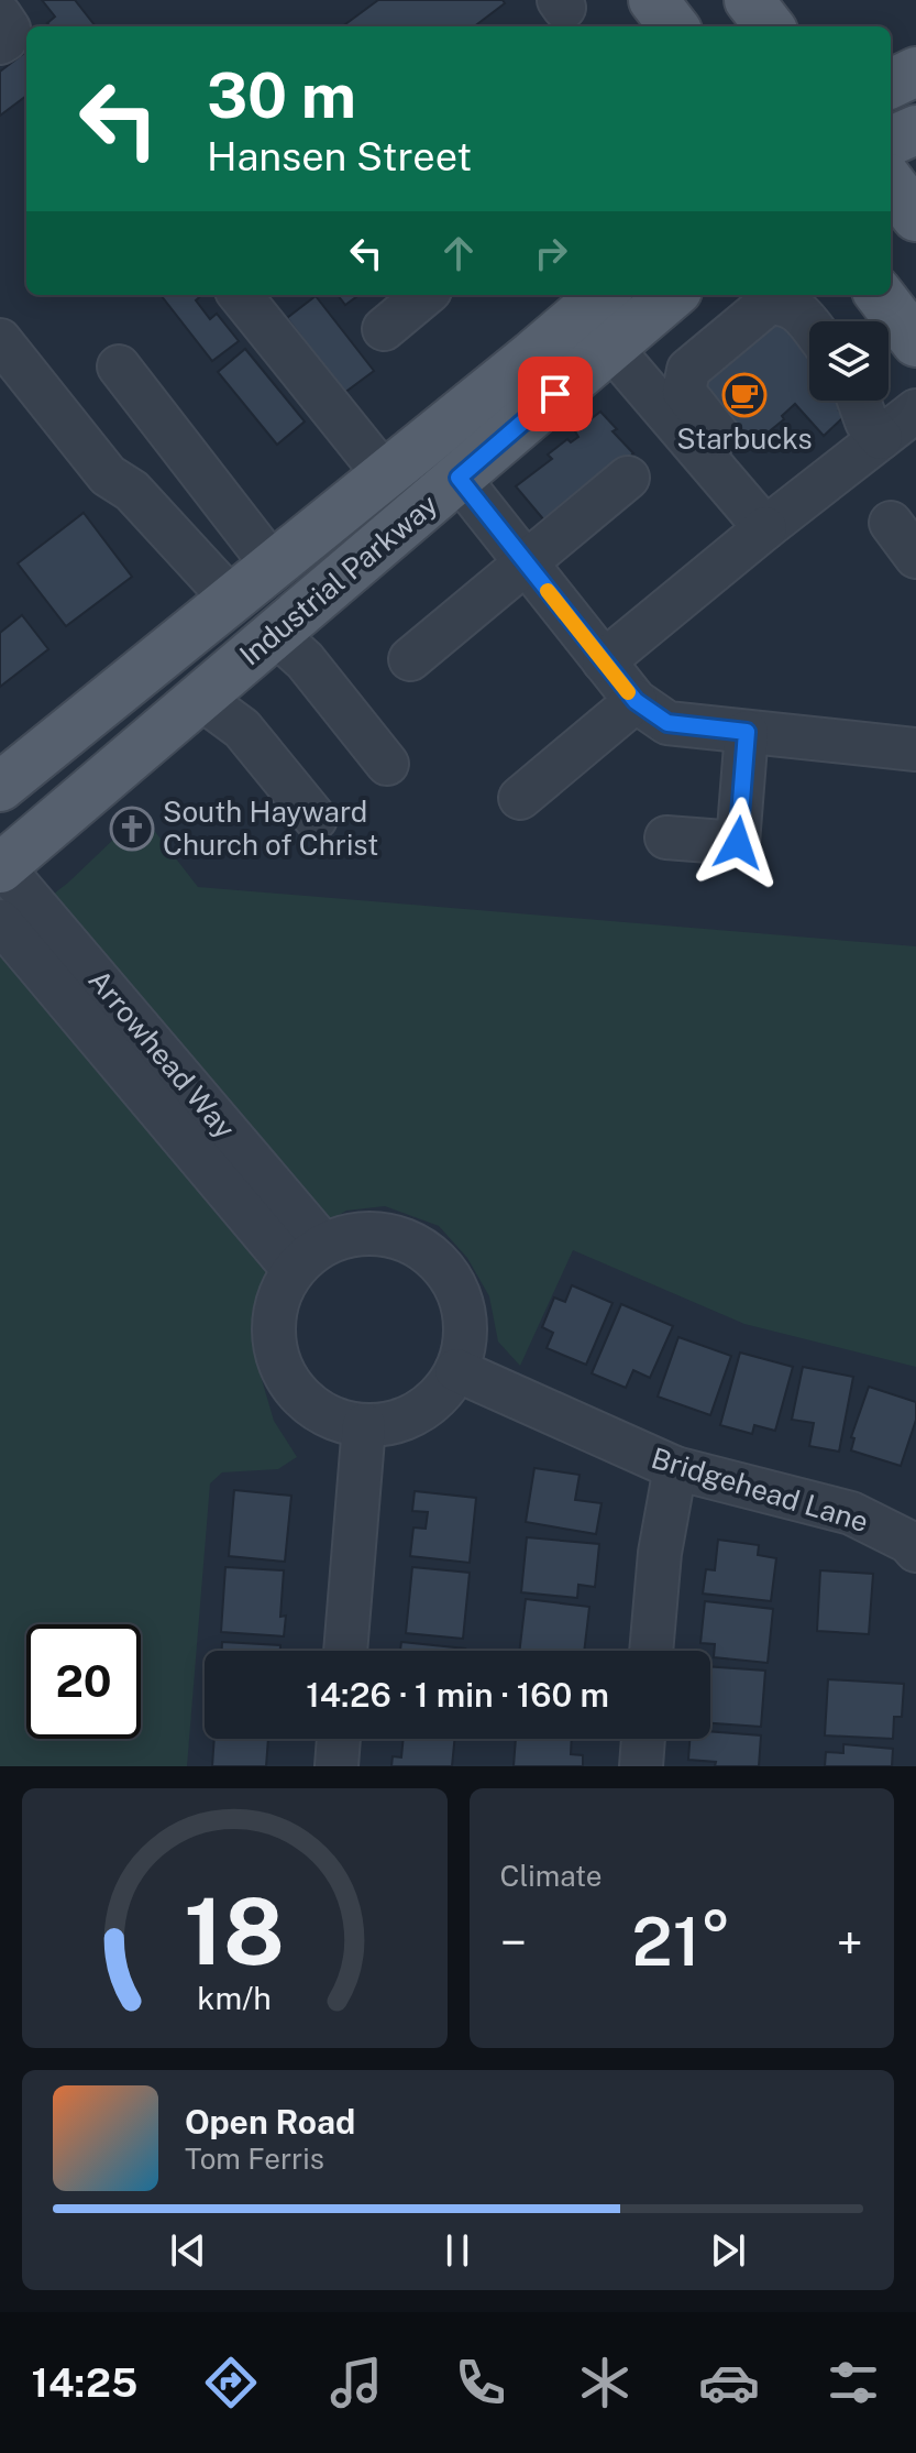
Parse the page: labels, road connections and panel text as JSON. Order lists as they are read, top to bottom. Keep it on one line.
{"streets":{"main road":["Industrial Parkway"],"street":["Arrowhead Way","Bridgehead Lane"]},"crossings":[["Industrial Parkway","Arrowhead Way"],["Arrowhead Way","Bridgehead Lane"]],"places":{"cafe":["Starbucks"],"church":["South Hayward Church of Christ"]},"page":{"turn":["30 m","Hansen Street"],"limit":"20","trip":"14:26 · 1 min · 160 m","tile":"Climate","heat":["−","21°","+"],"song":["Open Road","Tom Ferris"],"tabs":"14:25","gauge":["18","km/h"]}}
